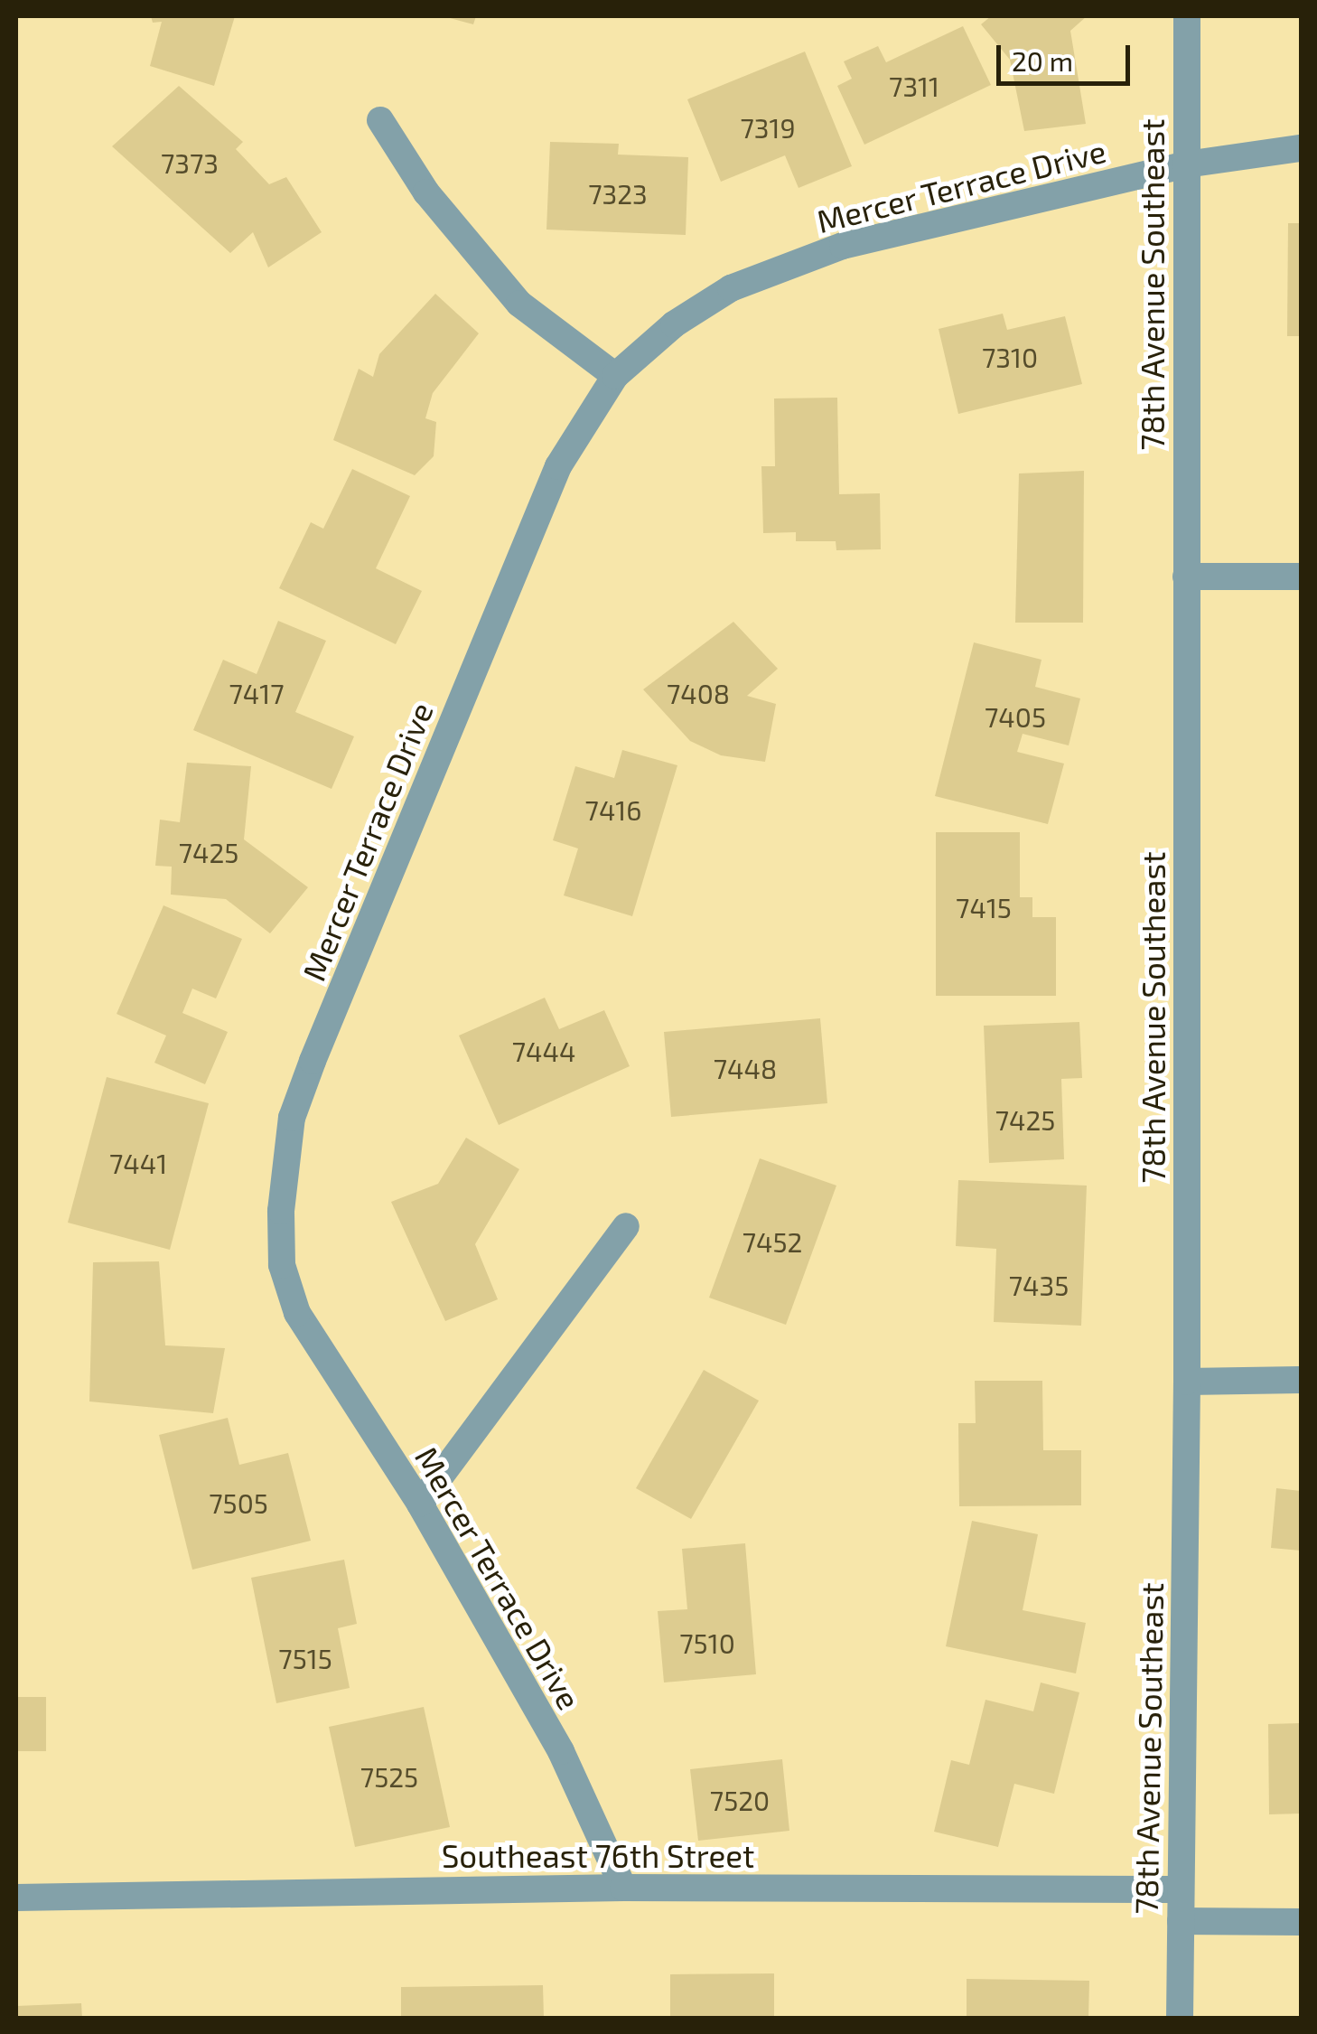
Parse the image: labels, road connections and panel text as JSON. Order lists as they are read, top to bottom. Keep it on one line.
{"streets":{"street":["Mercer Terrace Drive","78th Avenue Southeast","Southeast 76th Street"]},"crossings":[["Mercer Terrace Drive","78th Avenue Southeast"],["Mercer Terrace Drive","Southeast 76th Street"],["78th Avenue Southeast","Southeast 76th Street"]],"house_numbers":["7311","7319","7373","7323","7310","7417","7408","7405","7416","7425","7415","7444","7448","7425","7441","7452","7435","7505","7510","7515","7525","7520"],"scale_bar":"20 m"}
